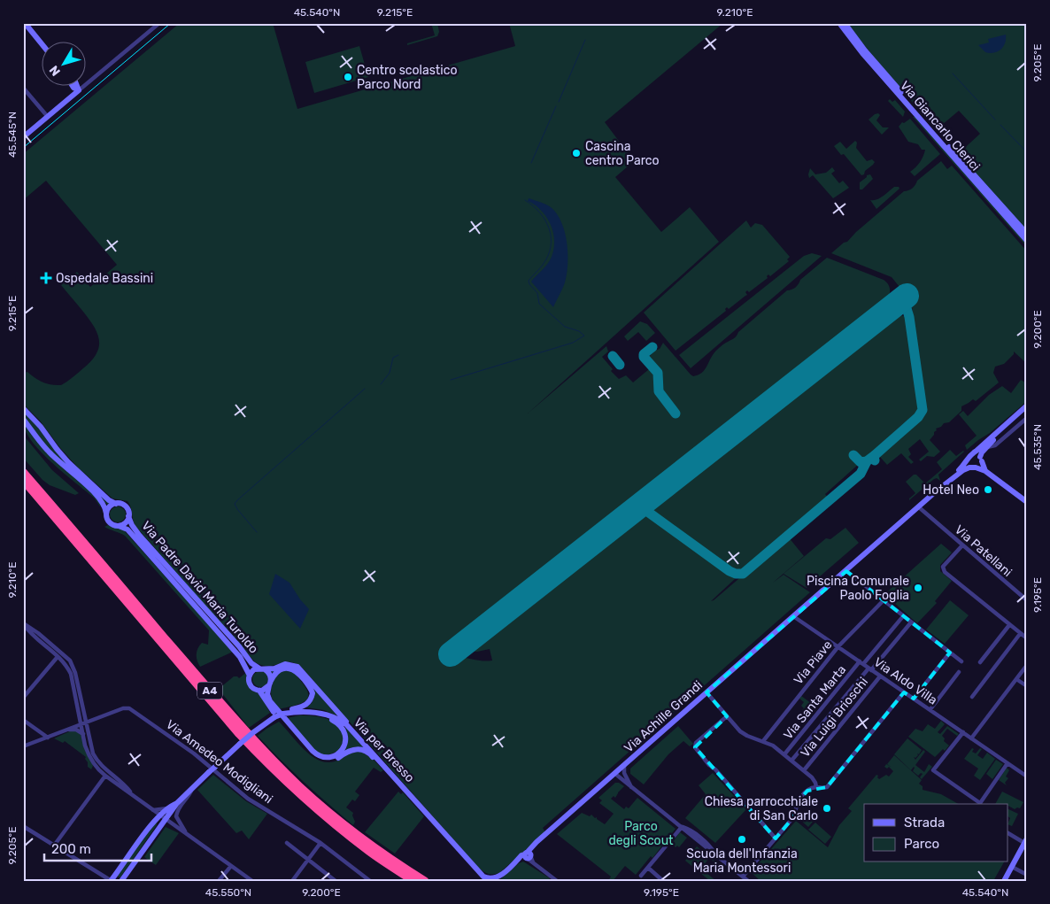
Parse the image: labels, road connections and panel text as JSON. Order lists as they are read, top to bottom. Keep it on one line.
{"streets":{"highway":["A4"],"street":["Via Giancarlo Clerici","Via Patellani","Via Padre David Maria Turoldo","Via Piave","Via Aldo Villa","Via Santa Marta","Via Achille Grandi","Via Luigi Brioschi","Via per Bresso","Via Amedeo Modigliani"]},"crossings":[["Via Patellani","Via Achille Grandi"],["Via Piave","Via Aldo Villa"],["Via Aldo Villa","Via Santa Marta"],["Via Aldo Villa","Via Achille Grandi"],["Via Aldo Villa","Via Luigi Brioschi"],["Via Achille Grandi","Via per Bresso"]],"parks":["Parco degli Scout"],"places":{"other":["Centro scolastico Parco Nord","Cascina centro Parco","Hotel Neo","Piscina Comunale Paolo Foglia","Chiesa parrocchiale di San Carlo","Scuola dell'Infanzia Maria Montessori"],"health":["Ospedale Bassini"]},"legend":["Strada","Parco"],"scale_bar":"200 m","north":"bottom left","coordinates":["45.540°N","9.215°E","9.210°E","9.205°E","45.545°N","9.200°E","45.535°N","9.195°E","45.550°N"]}
